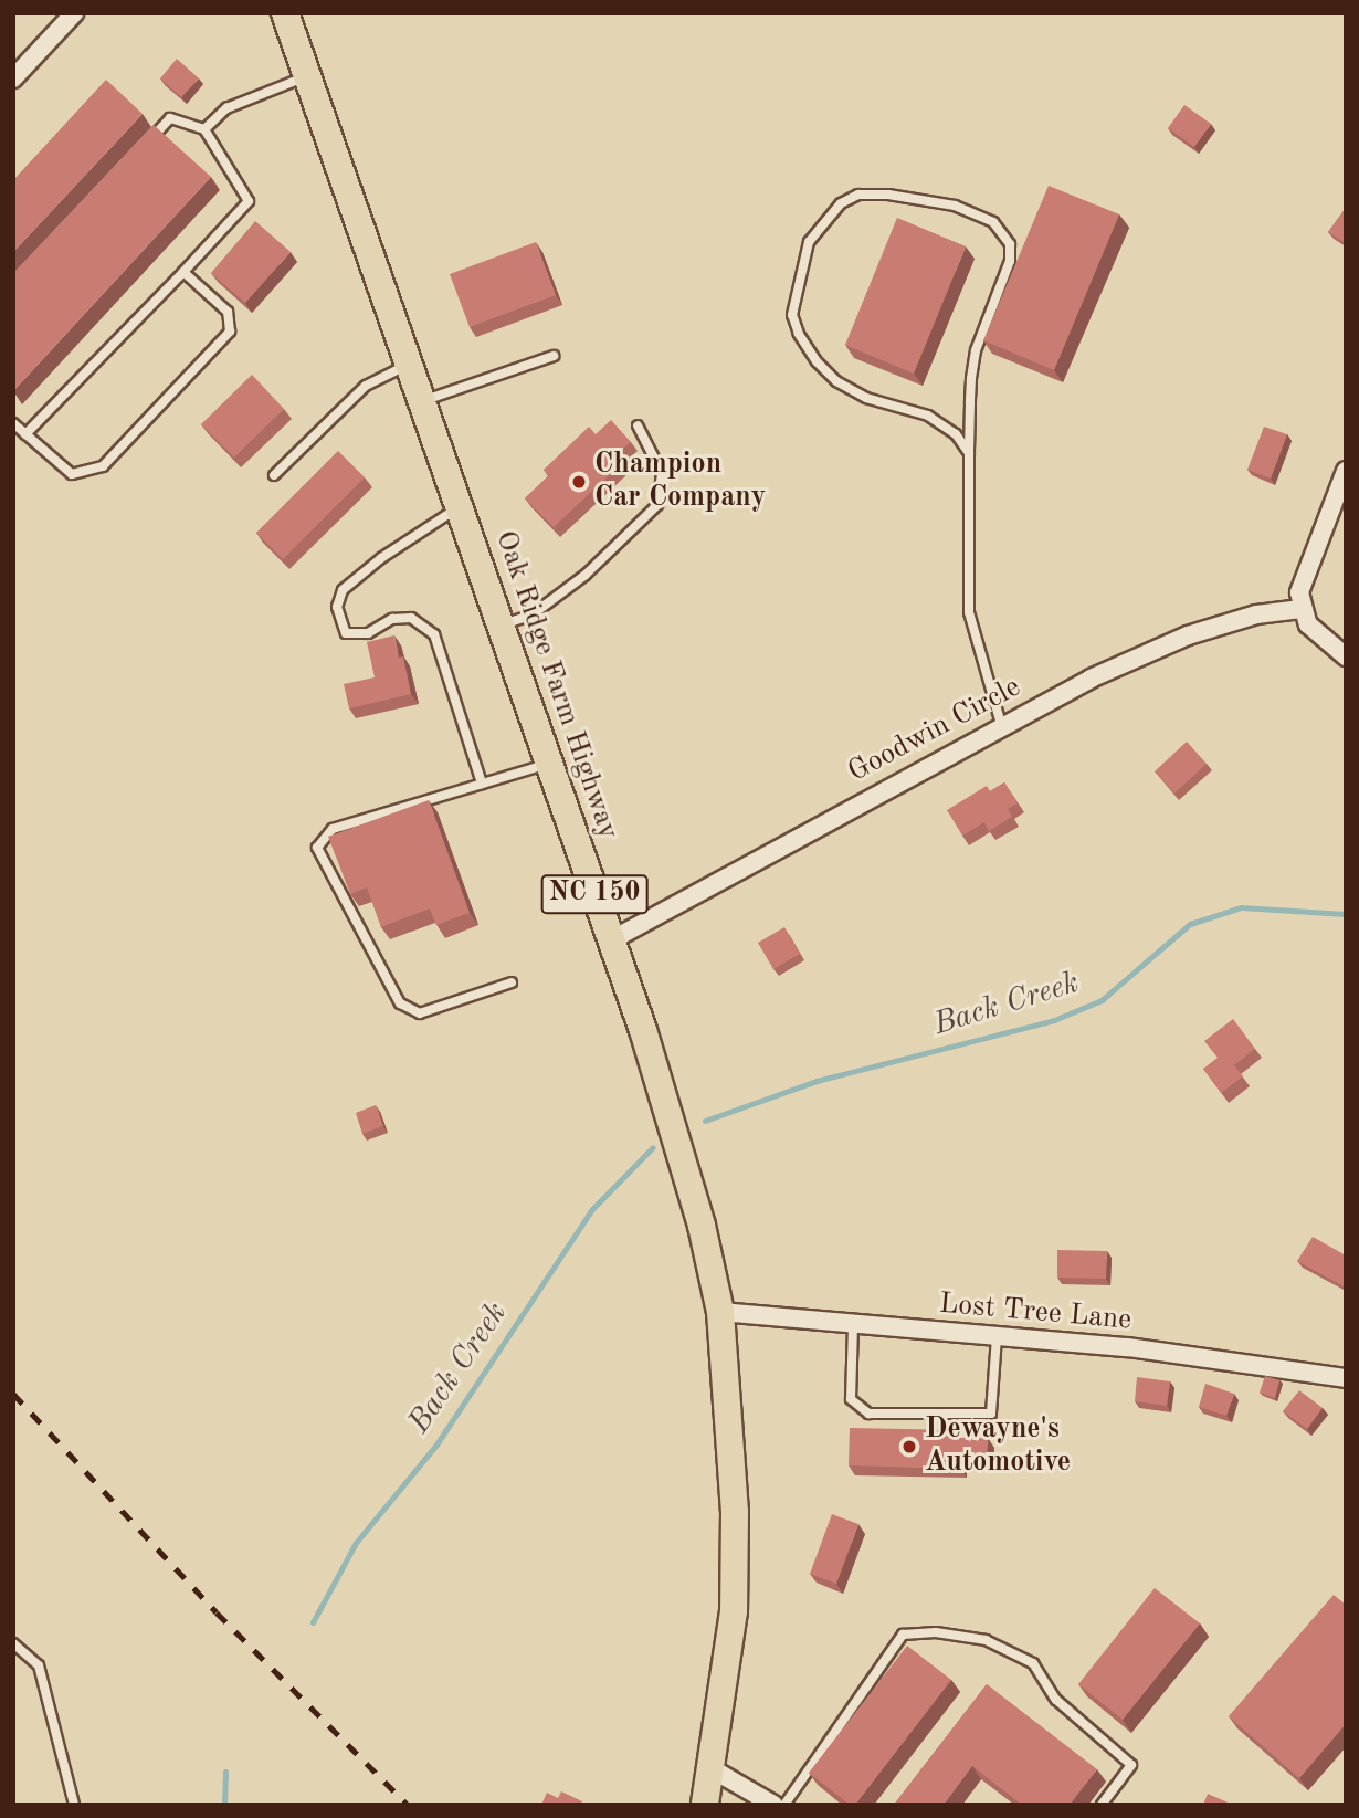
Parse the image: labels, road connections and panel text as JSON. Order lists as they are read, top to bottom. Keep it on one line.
{"streets":{"main road":["Oak Ridge Farm Highway","NC 150"],"street":["Goodwin Circle","Lost Tree Lane"]},"crossings":[["Oak Ridge Farm Highway","Goodwin Circle"],["Oak Ridge Farm Highway","Lost Tree Lane"]],"water":["Back Creek"],"places":["Champion Car Company","Dewayne's Automotive"]}
